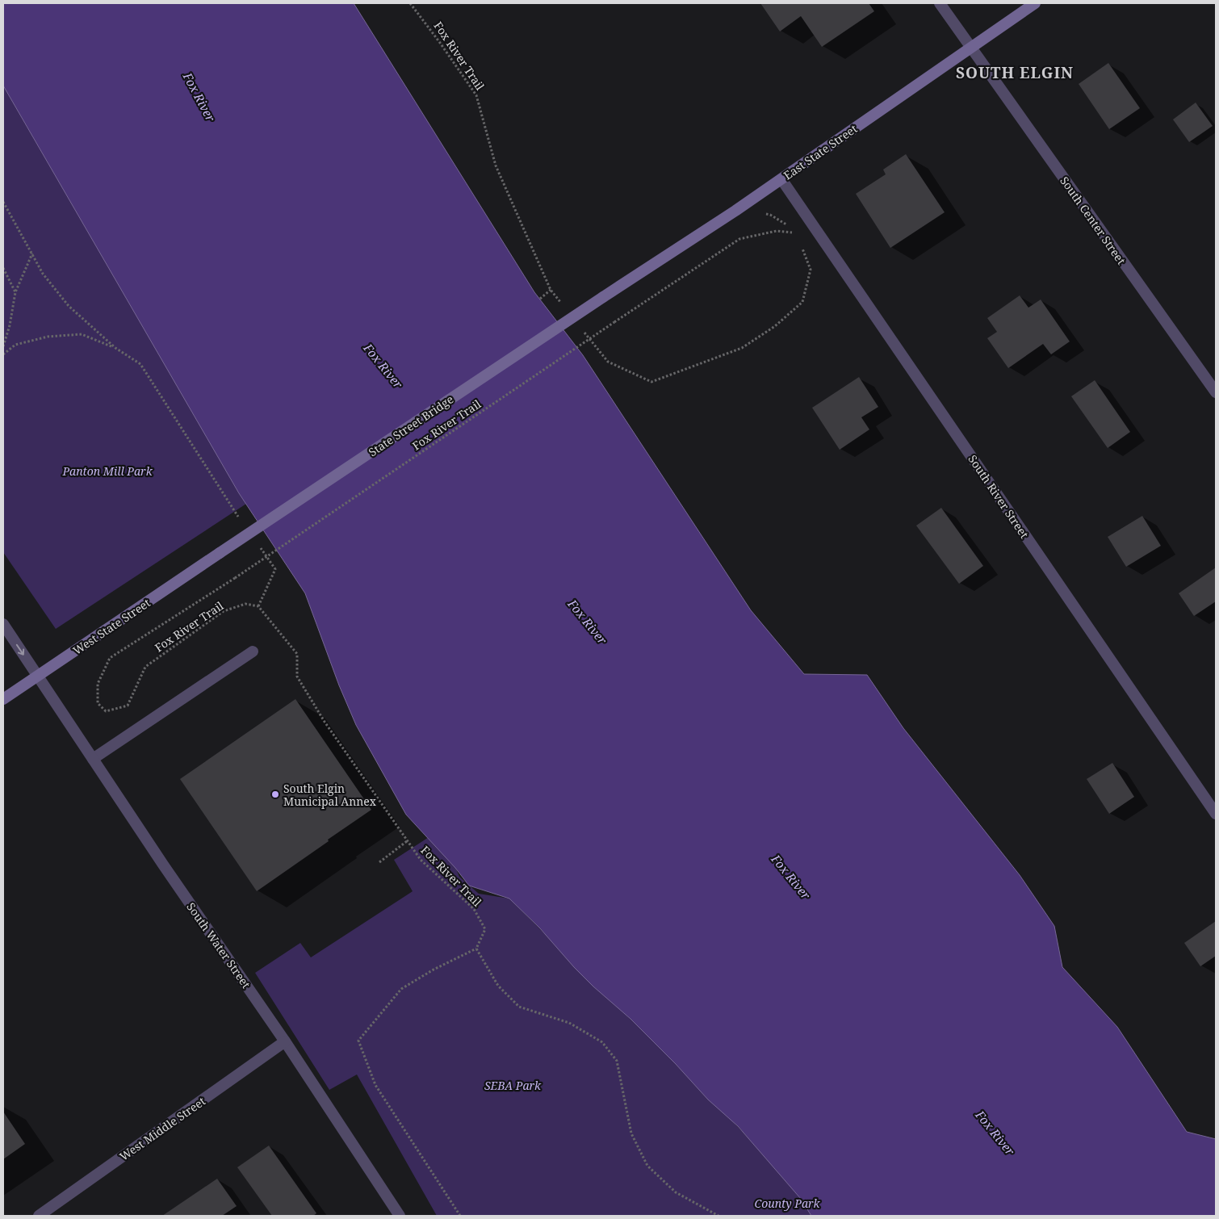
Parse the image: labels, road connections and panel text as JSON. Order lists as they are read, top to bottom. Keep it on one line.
{"streets":{"main road":["East State Street","State Street Bridge","West State Street"],"street":["South Center Street","South River Street","South Water Street","West Middle Street"],"path":["Fox River Trail"]},"crossings":[["East State Street","South Center Street"],["East State Street","State Street Bridge"],["East State Street","South River Street"],["State Street Bridge","West State Street"],["West State Street","South Water Street"],["South Water Street","West Middle Street"]],"districts":["SOUTH ELGIN"],"water":["Fox River"],"parks":["Panton Mill Park","SEBA Park","County Park"],"places":["South Elgin Municipal Annex"]}
